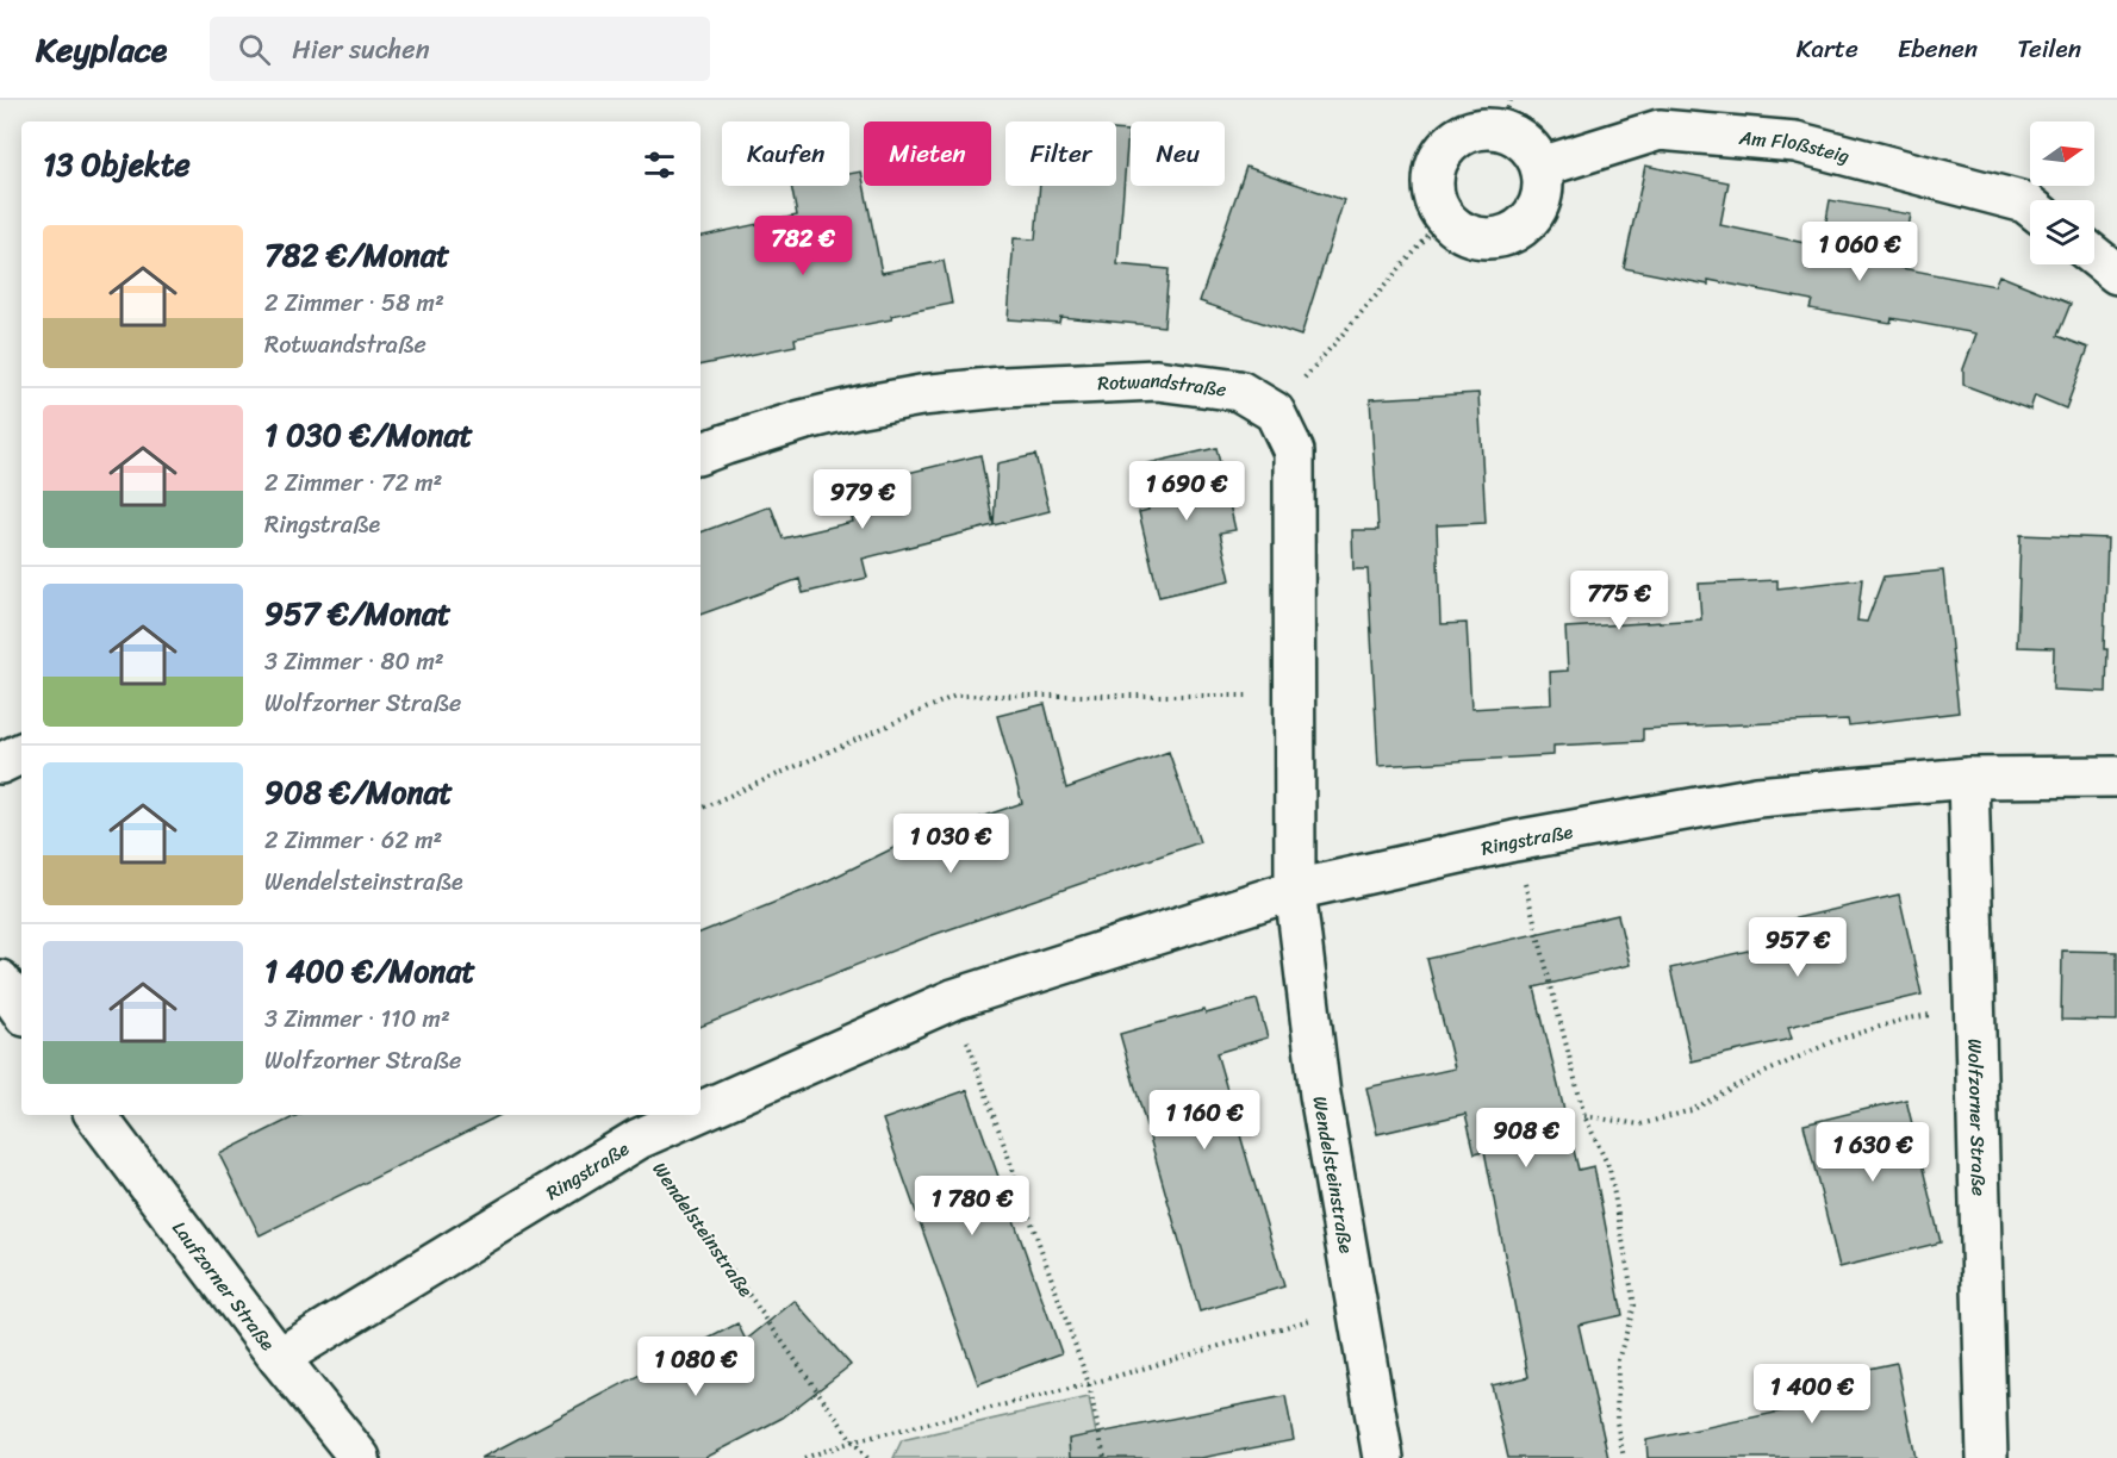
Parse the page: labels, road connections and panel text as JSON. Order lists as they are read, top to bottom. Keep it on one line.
{"streets":{"street":["Am Floßsteig","Rotwandstraße","Ringstraße","Wolfzorner Straße","Wendelsteinstraße","Laufzorner Straße"]},"crossings":[["Rotwandstraße","Ringstraße"],["Rotwandstraße","Wendelsteinstraße"],["Ringstraße","Wolfzorner Straße"],["Ringstraße","Wendelsteinstraße"],["Ringstraße","Laufzorner Straße"]],"north":"right","page":{"header":"Keyplace","search":"Hier suchen","nav":["Karte","Ebenen","Teilen"],"chip":["Kaufen","Mieten","Filter","Neu"],"heading":"13 Objekte","list":[{"name":"782 €/Monat","note":"2 Zimmer · 58 m² · Rotwandstraße"},{"name":"1 030 €/Monat","note":"2 Zimmer · 72 m² · Ringstraße"},{"name":"957 €/Monat","note":"3 Zimmer · 80 m² · Wolfzorner Straße"},{"name":"908 €/Monat","note":"2 Zimmer · 62 m² · Wendelsteinstraße"},{"name":"1 400 €/Monat","note":"3 Zimmer · 110 m² · Wolfzorner Straße"}],"price":["782 €","1 060 €","1 690 €","979 €","775 €","1 030 €","957 €","1 160 €","908 €","1 630 €","1 780 €","1 080 €","1 400 €"]}}
